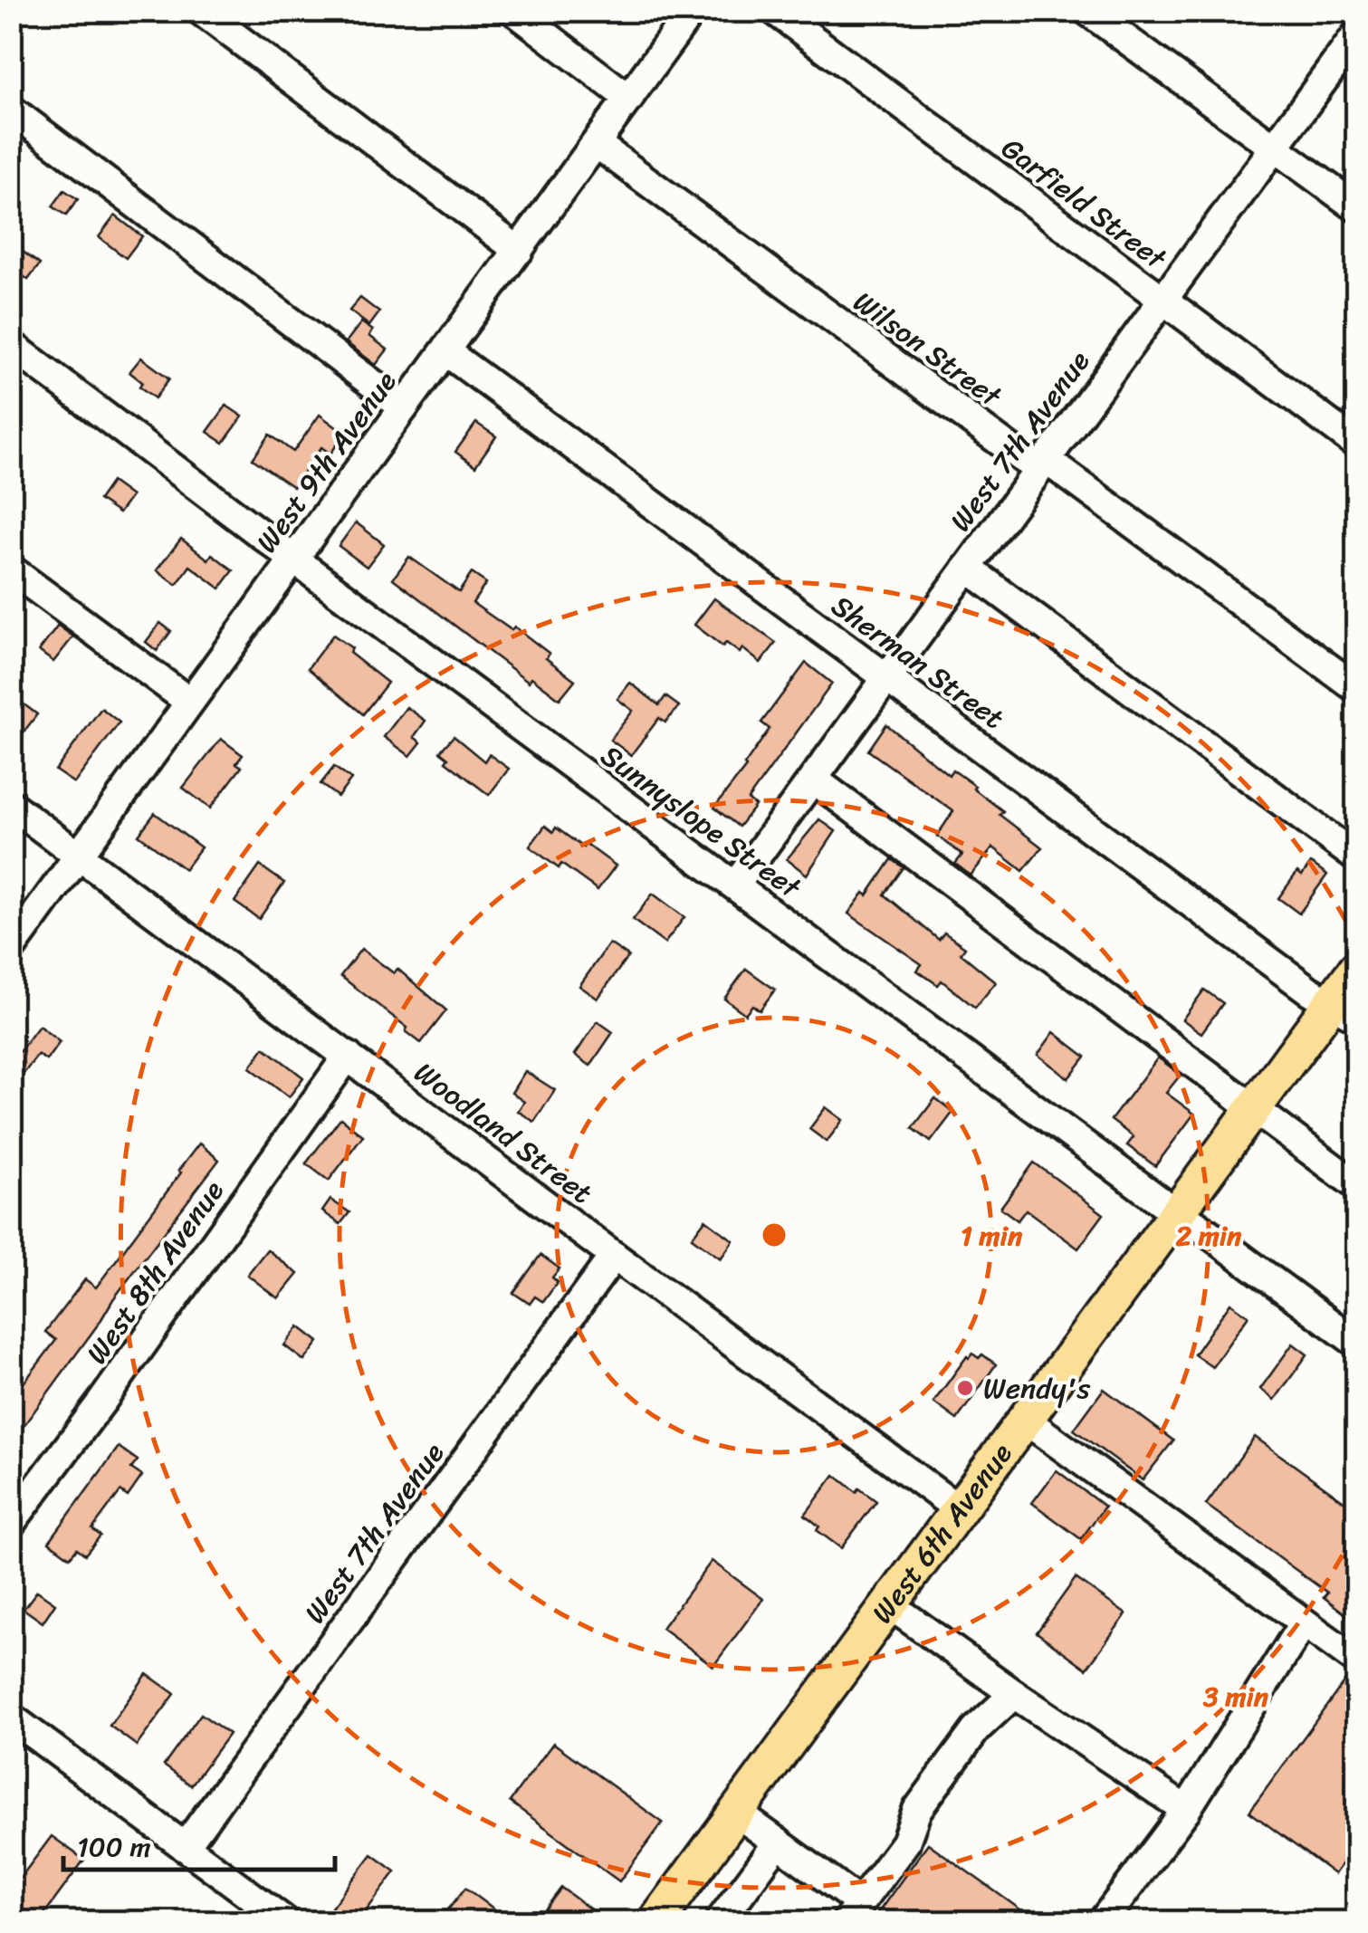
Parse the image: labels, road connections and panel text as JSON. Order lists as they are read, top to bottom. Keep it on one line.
{"streets":{"main road":["West 6th Avenue"],"street":["Garfield Street","Wilson Street","West 7th Avenue","West 9th Avenue","Sherman Street","Sunnyslope Street","Woodland Street","West 8th Avenue"]},"crossings":[["Garfield Street","West 7th Avenue"],["Wilson Street","West 7th Avenue"],["Wilson Street","West 9th Avenue"],["West 7th Avenue","Sherman Street"],["West 7th Avenue","Sunnyslope Street"],["West 7th Avenue","Woodland Street"],["West 9th Avenue","Sherman Street"],["West 9th Avenue","Sunnyslope Street"],["West 9th Avenue","Woodland Street"],["Sherman Street","West 6th Avenue"],["Sunnyslope Street","West 6th Avenue"],["Woodland Street","West 8th Avenue"],["Woodland Street","West 6th Avenue"]],"places":["Wendy's"],"scale_bar":"100 m","rings":["1 min","2 min","3 min"]}
